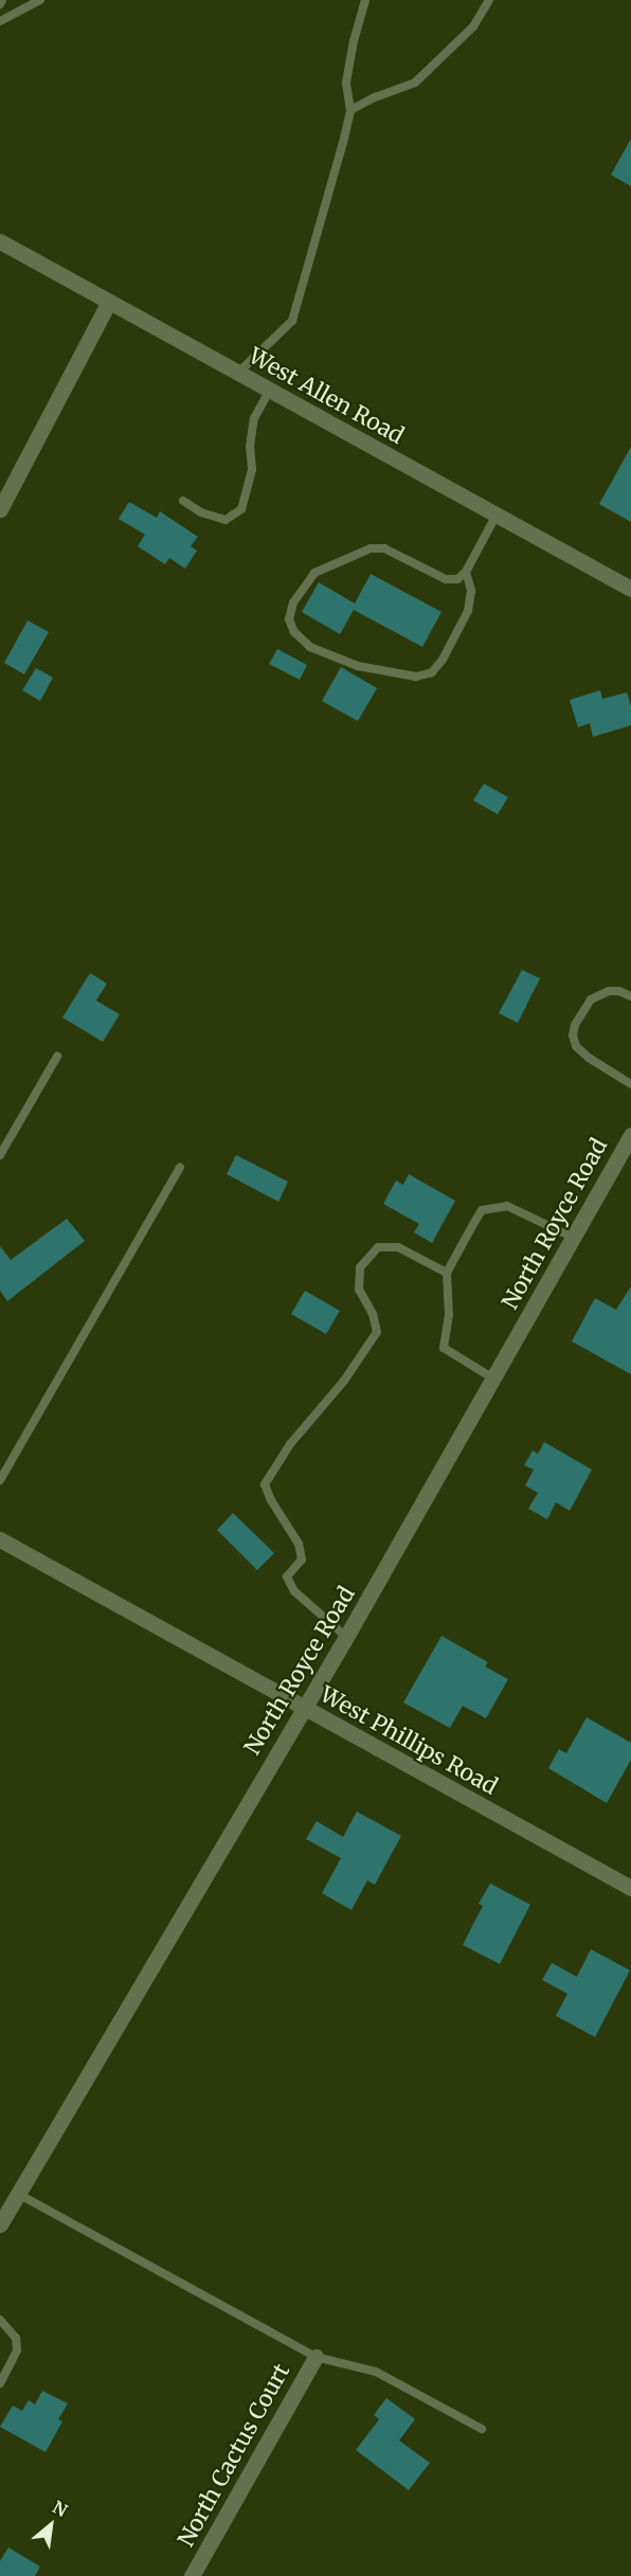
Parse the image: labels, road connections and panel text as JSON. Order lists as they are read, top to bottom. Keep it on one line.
{"streets":{"street":["West Allen Road","North Royce Road","West Phillips Road","North Cactus Court"]},"crossings":[["North Royce Road","West Phillips Road"]],"north":"top right"}
